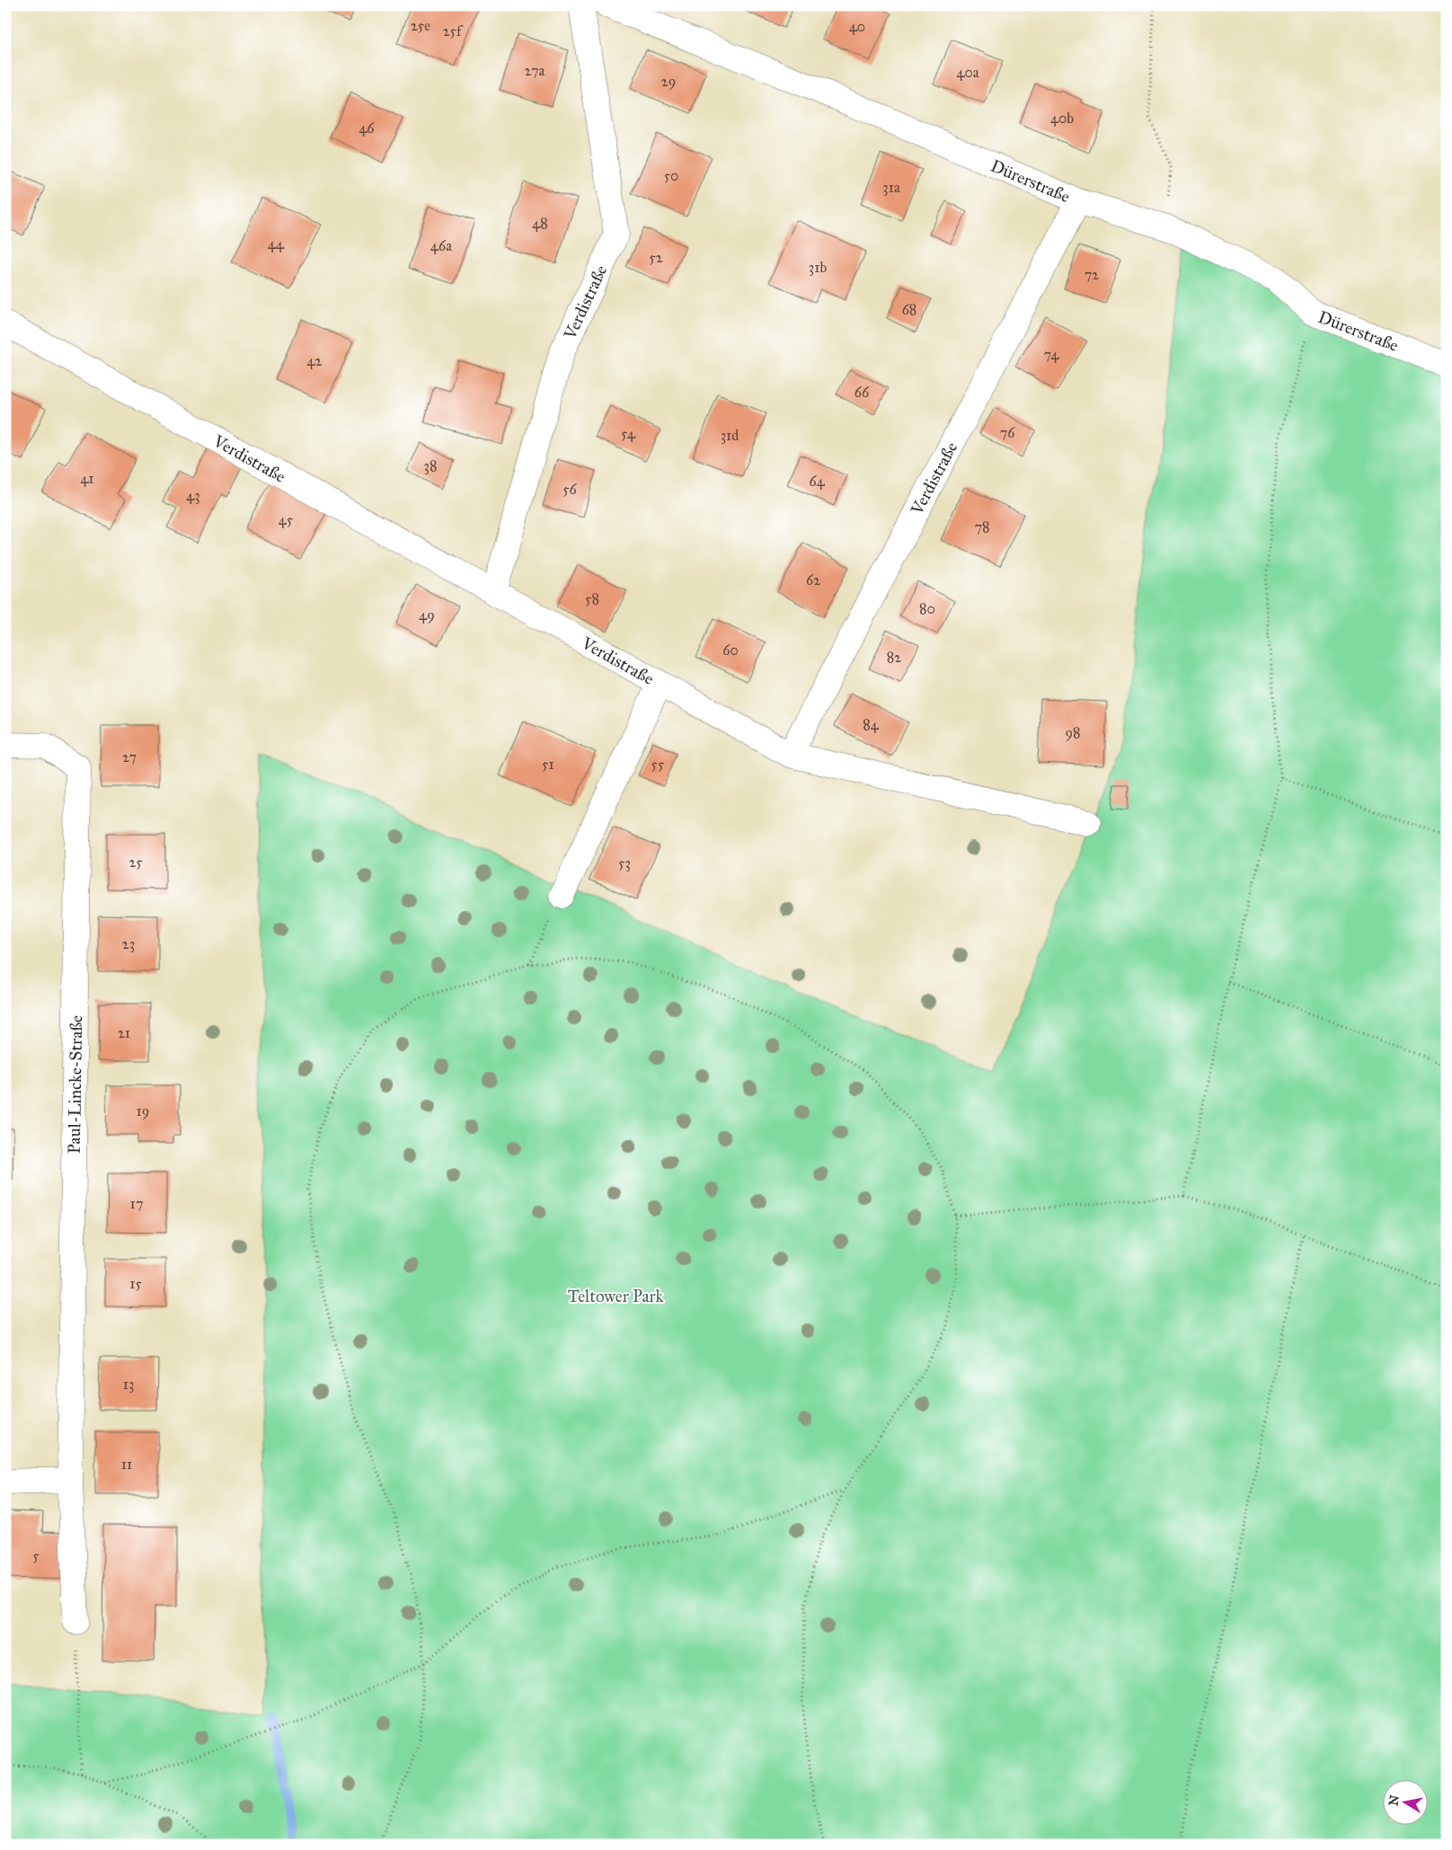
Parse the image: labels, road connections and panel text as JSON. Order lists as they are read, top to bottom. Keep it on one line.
{"streets":{"street":["Dürerstraße","Verdistraße","Paul-Lincke-Straße"]},"crossings":[["Dürerstraße","Verdistraße"]],"parks":["Teltower Park"],"house_numbers":["25e","40","25f","27a","40a","29","40b","46","50","31a","48","44","46a","52","31b","72","68","74","42","66","76","54","31d","38","41","64","56","43","45","78","62","58","80","49","60","82","84","98","27","51","55","25","53","23","21","19","17","15","13","11","5"],"north":"left"}
